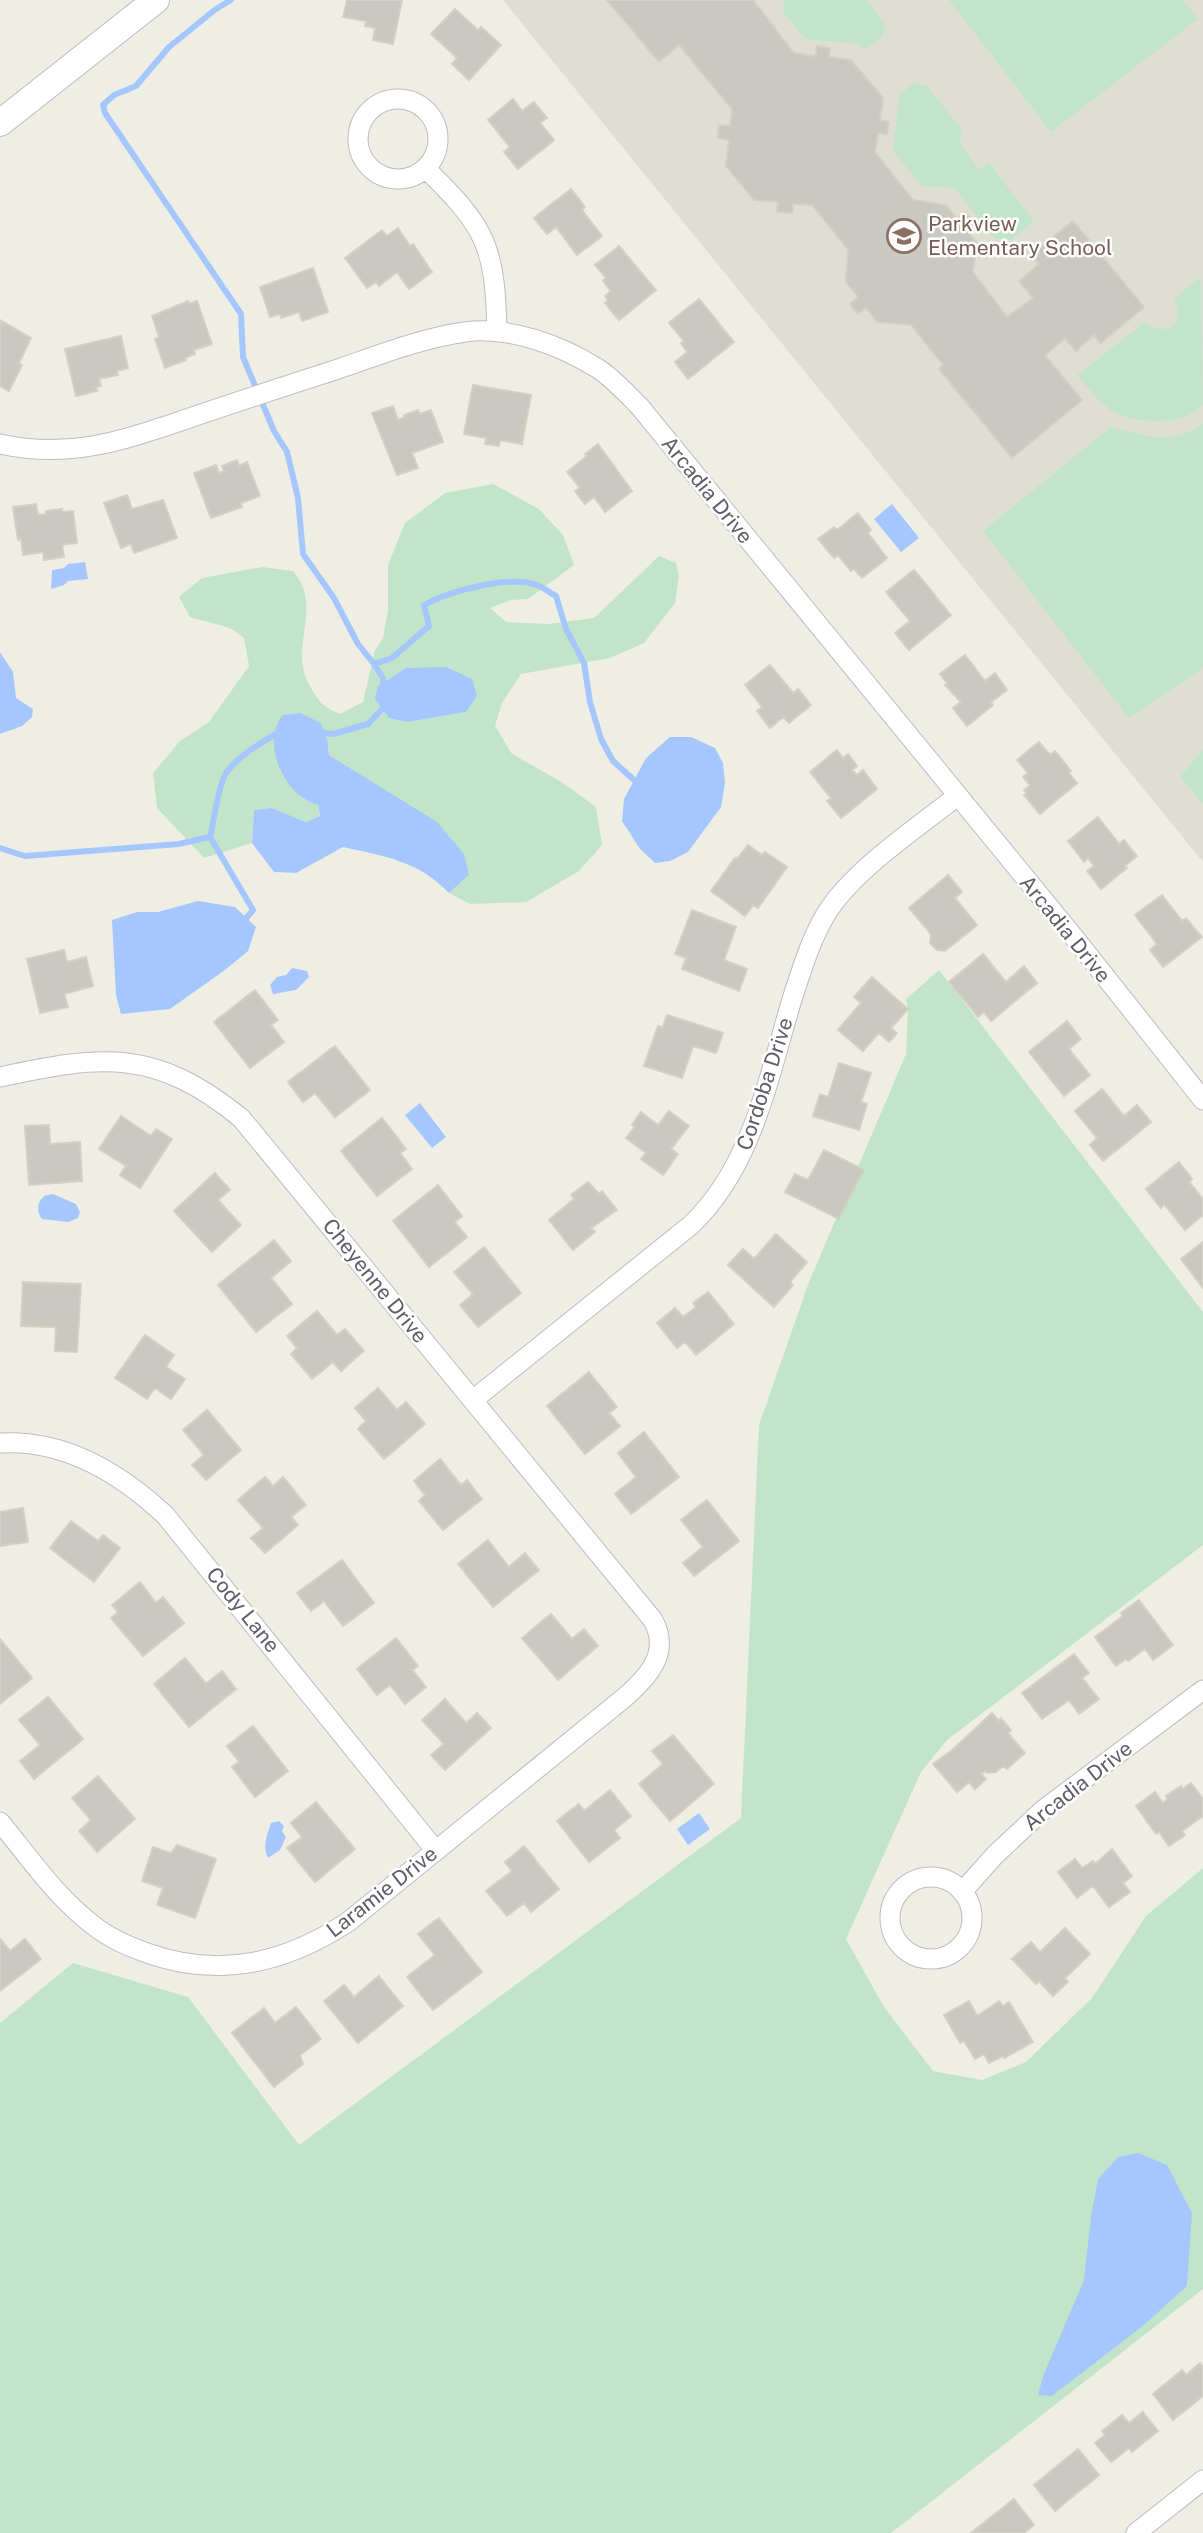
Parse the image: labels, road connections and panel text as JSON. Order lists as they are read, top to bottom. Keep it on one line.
{"streets":{"street":["Arcadia Drive","Cordoba Drive","Cheyenne Drive","Cody Lane","Laramie Drive"]},"crossings":[["Arcadia Drive","Cordoba Drive"],["Cordoba Drive","Cheyenne Drive"],["Cheyenne Drive","Laramie Drive"],["Cody Lane","Laramie Drive"]],"places":{"school or university":["Parkview Elementary School"]}}
